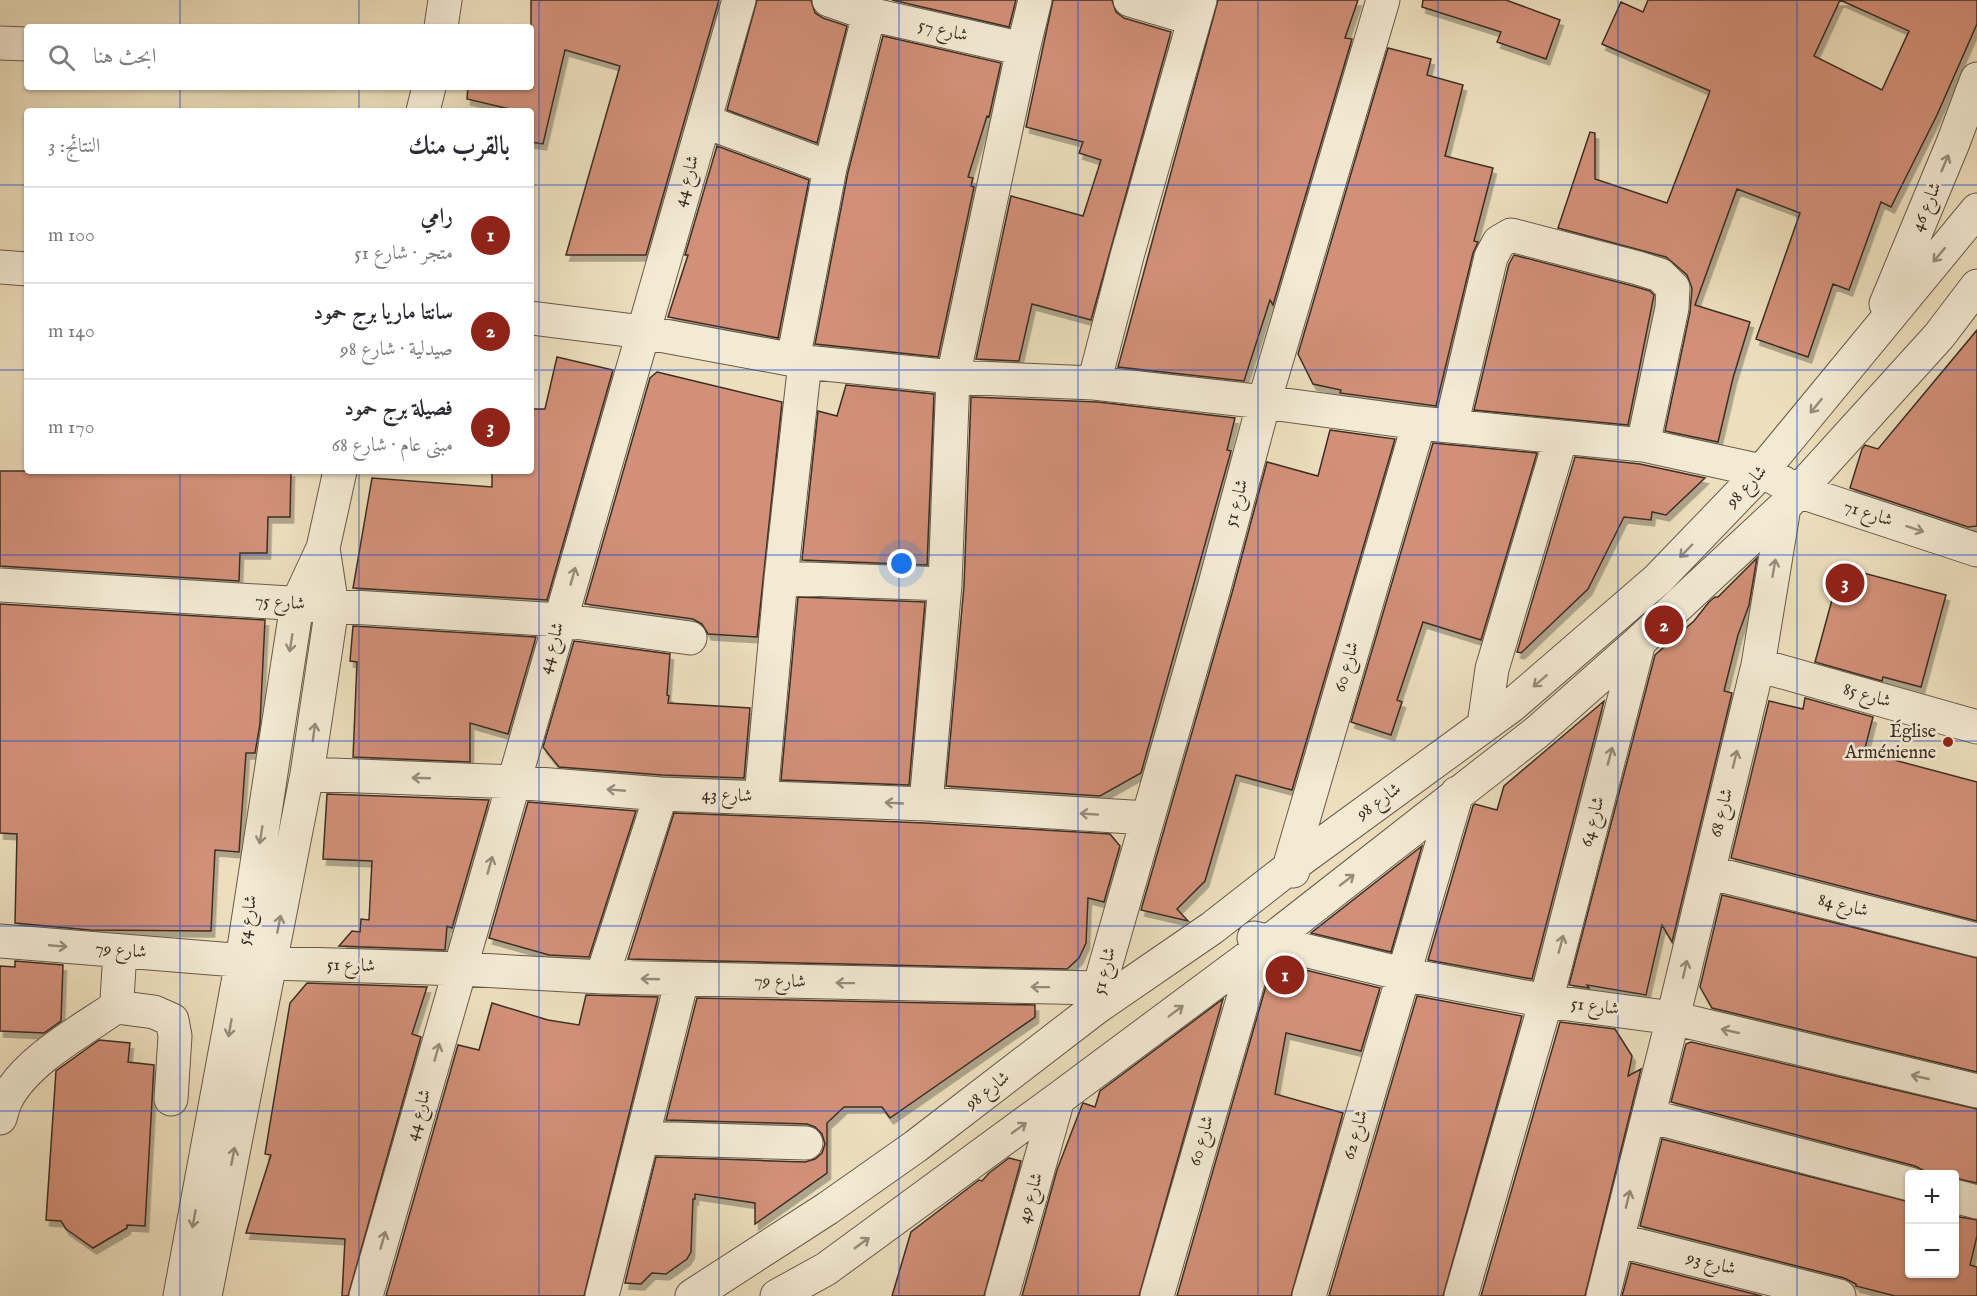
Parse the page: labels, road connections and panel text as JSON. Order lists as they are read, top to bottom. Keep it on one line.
{"streets":{"street":["شارع 57","شارع 44","شارع 46","شارع 98","شارع 51","شارع 71","شارع 75","شارع 60","شارع 85","شارع 43","شارع 68","شارع 64","شارع 84","شارع 54","شارع 79","شارع 62","شارع 49","شارع 93"]},"crossings":[["شارع 44","شارع 51"],["شارع 44","شارع 71"],["شارع 44","شارع 75"],["شارع 44","شارع 43"],["شارع 44","شارع 79"],["شارع 46","شارع 98"],["شارع 98","شارع 51"],["شارع 98","شارع 71"],["شارع 98","شارع 60"],["شارع 98","شارع 79"],["شارع 51","شارع 71"],["شارع 51","شارع 60"],["شارع 51","شارع 43"],["شارع 51","شارع 68"],["شارع 51","شارع 64"],["شارع 51","شارع 54"],["شارع 51","شارع 79"],["شارع 51","شارع 62"],["شارع 71","شارع 60"],["شارع 71","شارع 68"],["شارع 75","شارع 54"],["شارع 85","شارع 68"],["شارع 43","شارع 54"],["شارع 68","شارع 84"],["شارع 68","شارع 93"],["شارع 54","شارع 79"]],"one_way":["شارع 43"],"places":["Église Arménienne"],"page":{"search":"ابحث هنا","heading":["بالقرب منك","النتائج: 3"],"list":[{"mark":"1","name":"رامي","note":"متجر · شارع 51","value":"100 m"},{"mark":"2","name":"سانتا ماريا برج حمود","note":"صيدلية · شارع 98","value":"140 m"},{"mark":"3","name":"فصيلة برج حمود","note":"مبنى عام · شارع 68","value":"170 m"}],"pins":["3","2","1"],"map_buttons":["+","−"]}}
